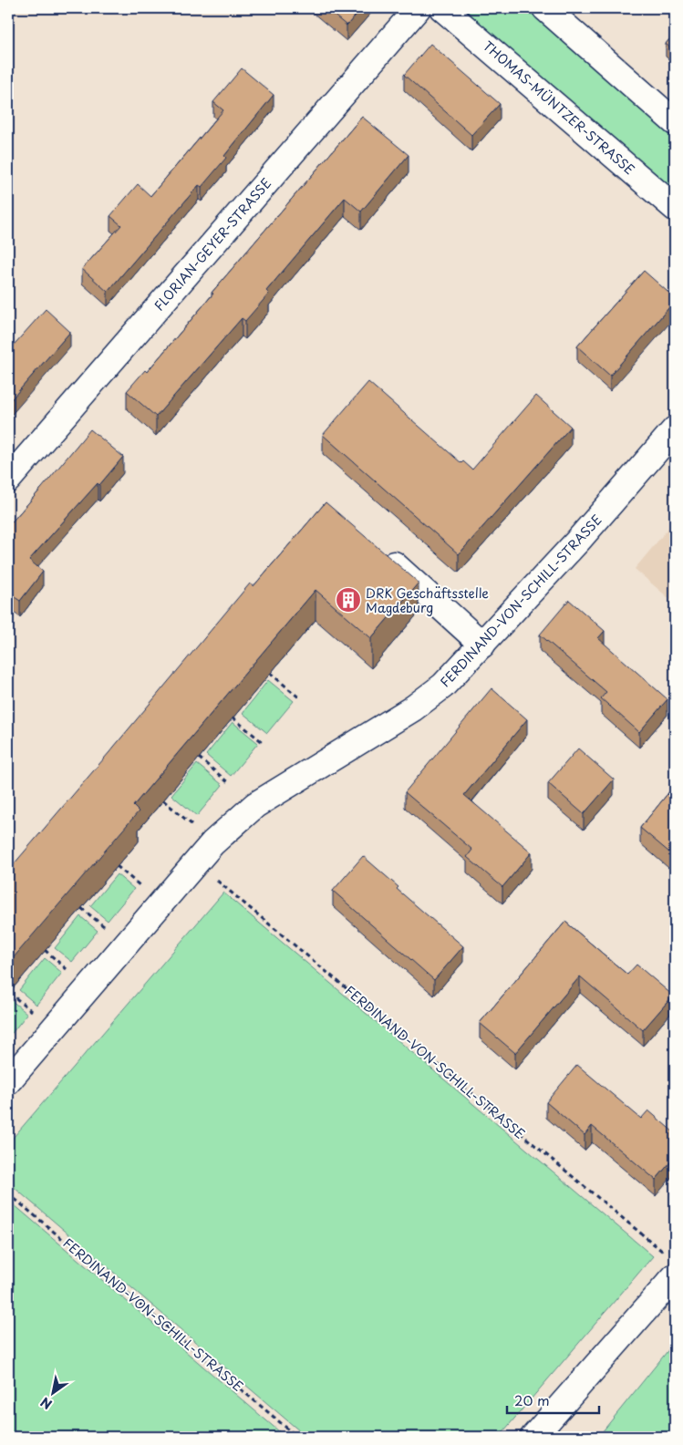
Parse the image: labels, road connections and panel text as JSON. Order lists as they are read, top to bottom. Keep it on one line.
{"streets":{"street":["THOMAS-MÜNTZER-STRASSE","FLORIAN-GEYER-STRASSE","FERDINAND-VON-SCHILL-STRASSE"]},"places":{"building":["DRK Geschäftsstelle Magdeburg"]},"scale_bar":"20 m","north":"bottom left"}
